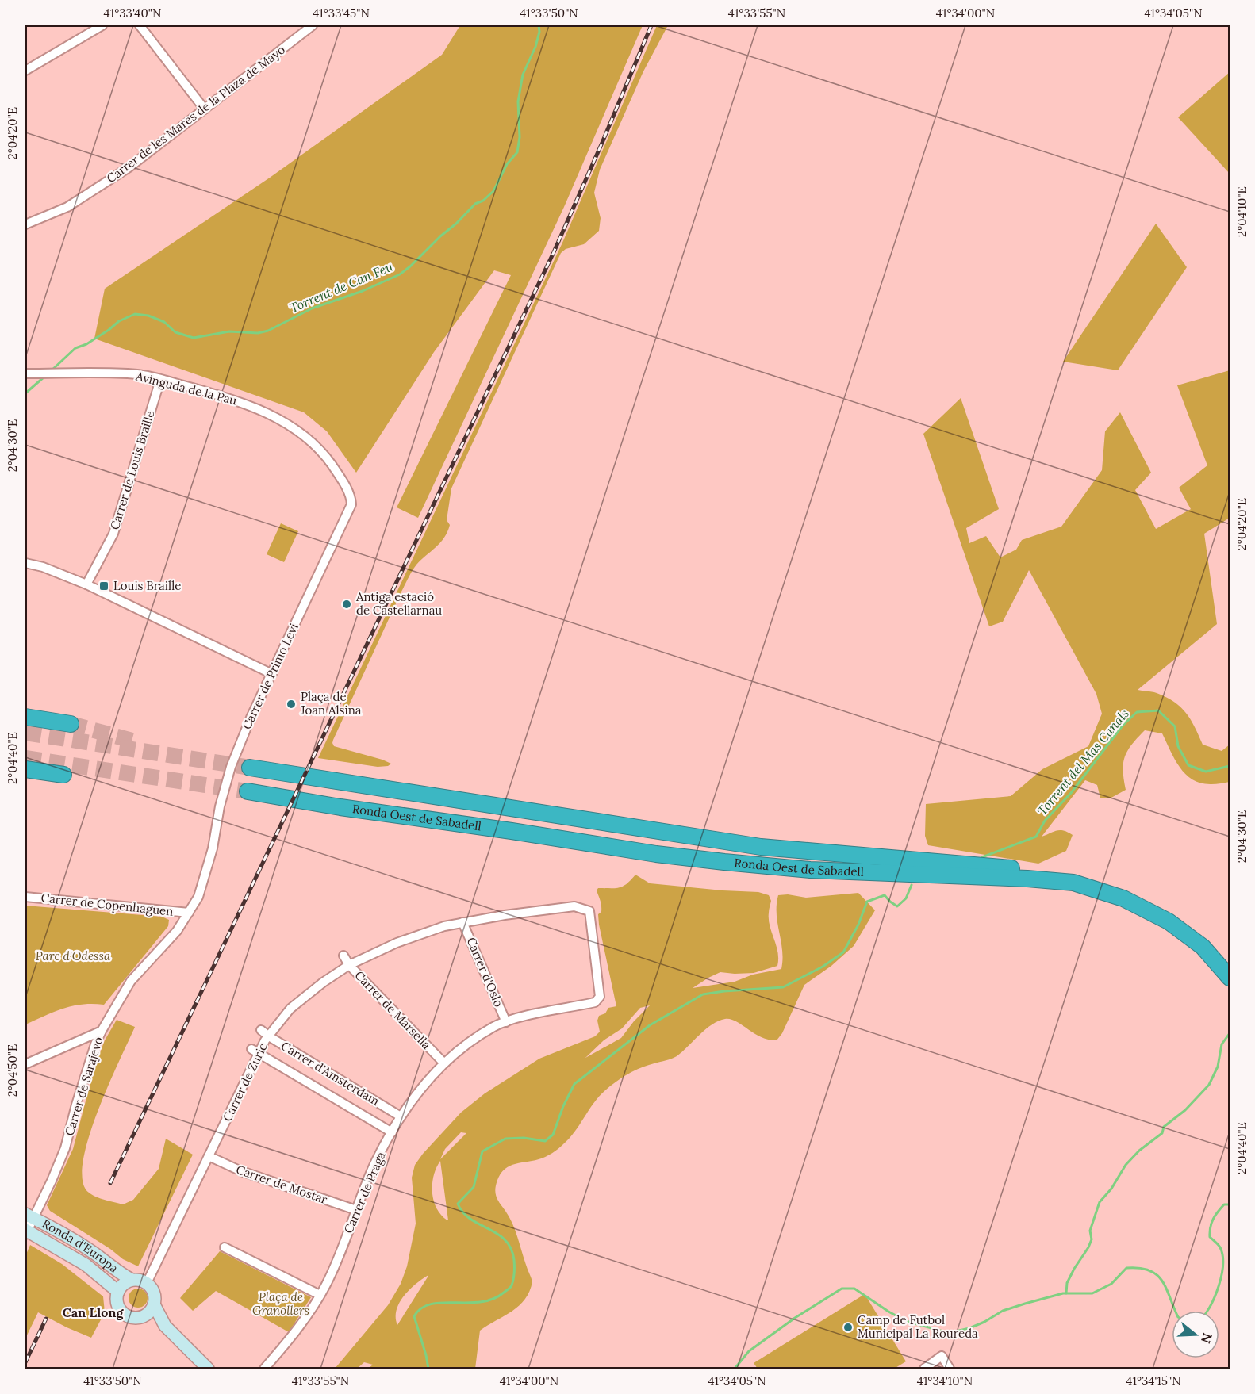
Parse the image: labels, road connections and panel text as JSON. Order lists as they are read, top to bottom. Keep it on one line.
{"streets":{"highway":["Ronda Oest de Sabadell"],"street":["Carrer de les Mares de la Plaza de Mayo","Avinguda de la Pau","Carrer de Louis Braille","Carrer de Primo Levi","Carrer de Copenhaguen","Carrer d'Oslo","Carrer de Marsella","Carrer d'Amsterdam","Carrer de Zuric","Carrer de Sarajevo","Carrer de Mostar","Carrer de Praga","Ronda d'Europa"]},"crossings":[["Avinguda de la Pau","Carrer de Louis Braille"],["Avinguda de la Pau","Carrer de Primo Levi"],["Carrer de Primo Levi","Carrer de Sarajevo"],["Carrer de Copenhaguen","Carrer de Sarajevo"],["Carrer d'Oslo","Carrer de Zuric"],["Carrer d'Oslo","Carrer de Praga"],["Carrer de Marsella","Carrer de Zuric"],["Carrer de Marsella","Carrer de Praga"],["Carrer d'Amsterdam","Carrer de Zuric"],["Carrer d'Amsterdam","Carrer de Praga"],["Carrer de Zuric","Carrer de Mostar"],["Carrer de Zuric","Carrer de Praga"],["Carrer de Zuric","Ronda d'Europa"],["Carrer de Sarajevo","Ronda d'Europa"],["Carrer de Mostar","Carrer de Praga"]],"districts":["Can Llong"],"water":["Torrent de Can Feu","Torrent del Mas Canals"],"parks":["Parc d'Odessa","Plaça de Granollers"],"places":{"transit":["Louis Braille"],"other":["Antiga estació de Castellarnau","Plaça de Joan Alsina","Camp de Futbol Municipal La Roureda"]},"north":"right","coordinates":["41°33'40\"N","41°33'45\"N","41°33'50\"N","41°33'55\"N","41°34'00\"N","41°34'05\"N","2°04'20\"E","2°04'10\"E","2°04'30\"E","2°04'40\"E","2°04'50\"E","41°34'10\"N","41°34'15\"N"]}
